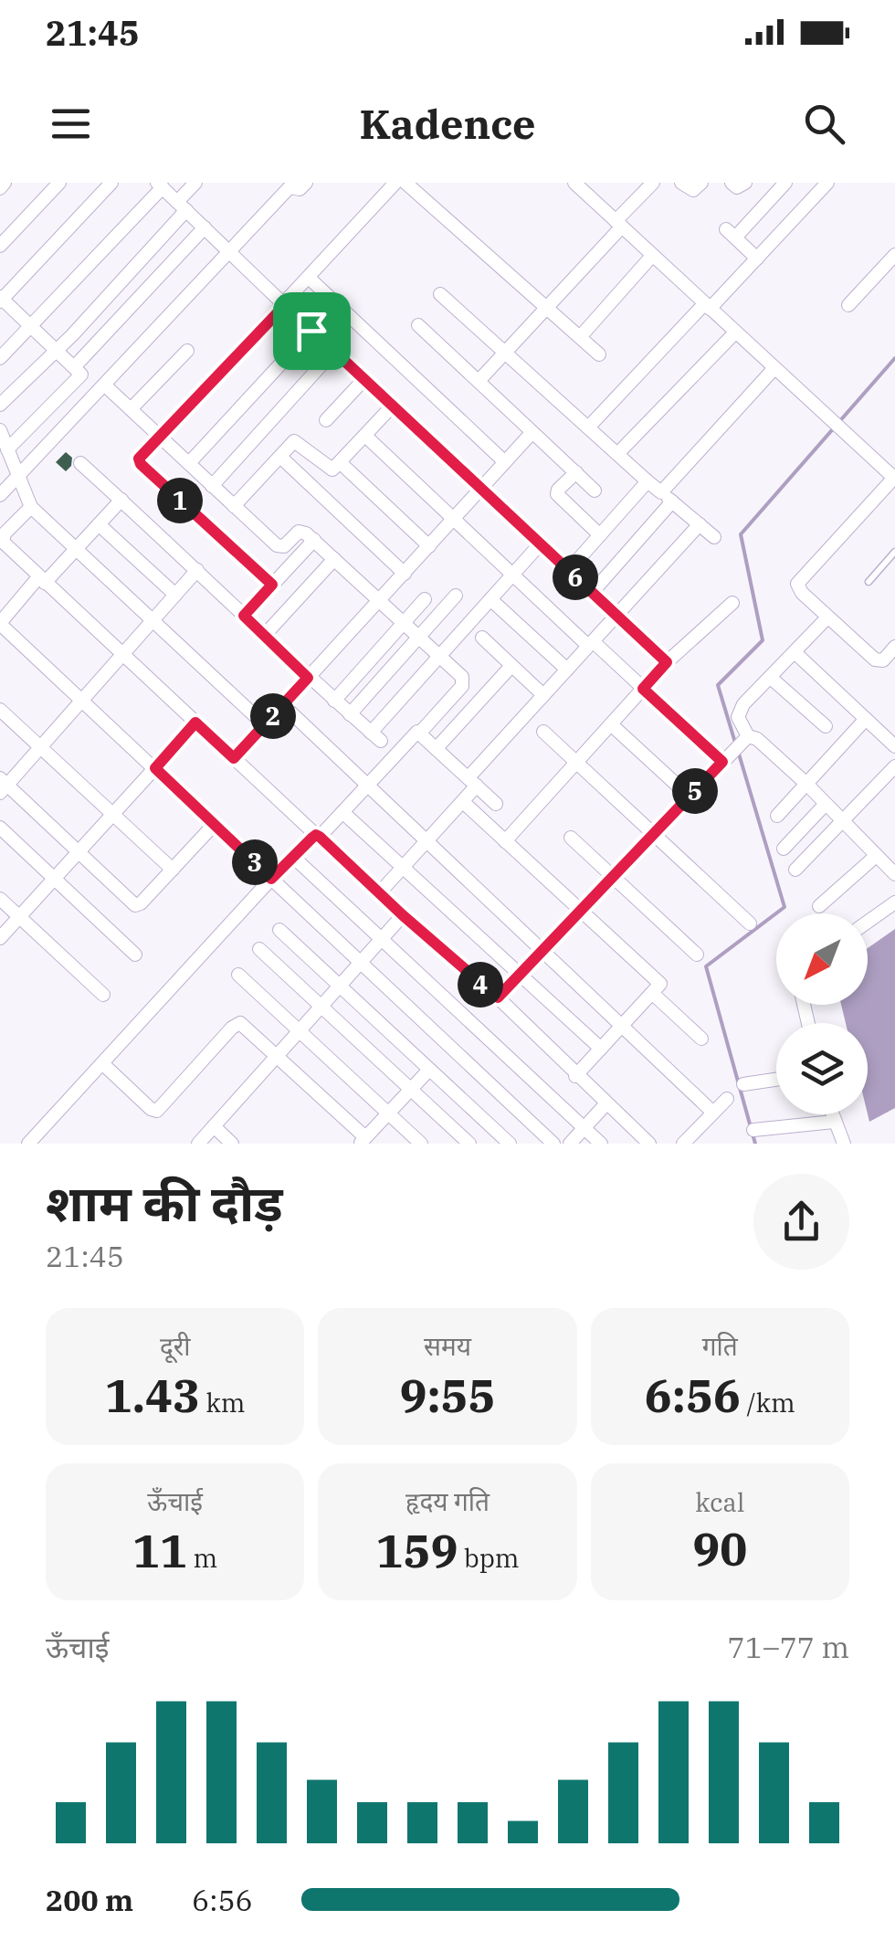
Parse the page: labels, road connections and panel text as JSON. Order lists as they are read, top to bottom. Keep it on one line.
{"north":"bottom left","page":{"status":"21:45","header":"Kadence","pins":["1","6","2","5","3","4"],"heading":["शाम की दौड़","21:45"],"stats":[["दूरी","1.43 km"],["समय","9:55"],["गति","6:56 /km"],["ऊँचाई","11 m"],["हृदय गति","159 bpm"],["kcal","90"]],"chart":["ऊँचाई","71–77 m"],"list":[{"name":"200 m","note":"6:56"}]}}
